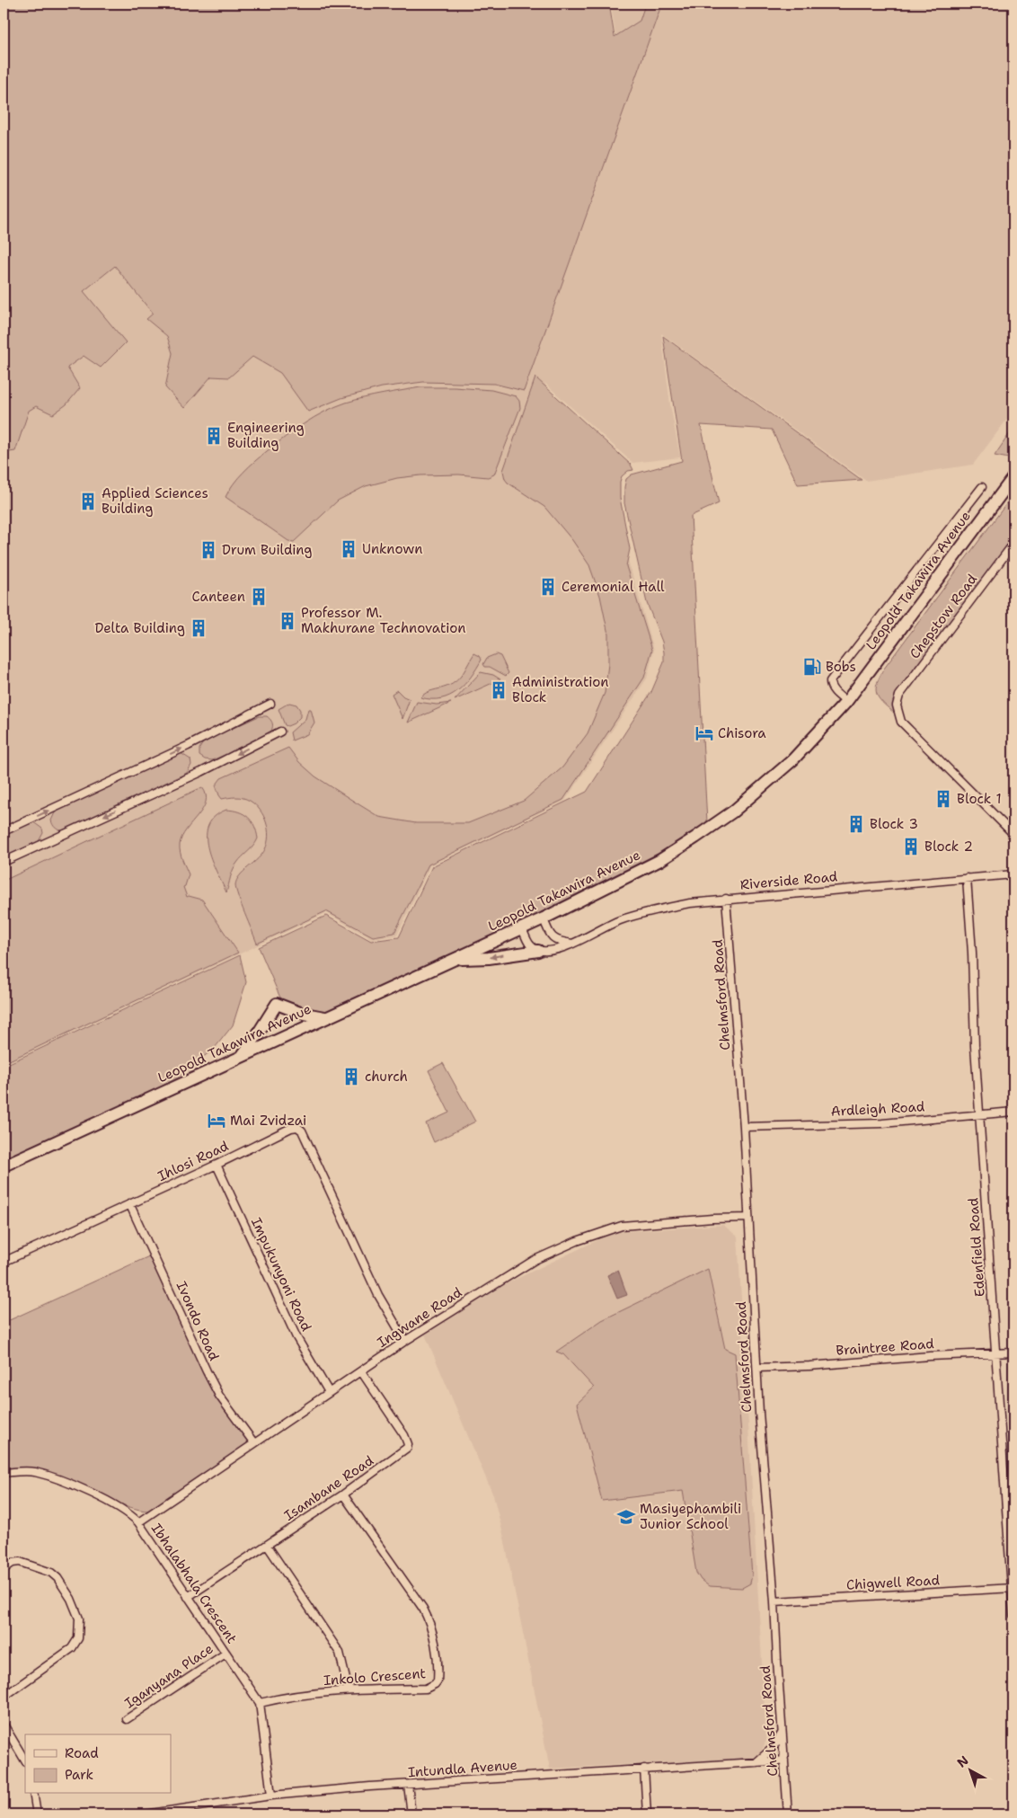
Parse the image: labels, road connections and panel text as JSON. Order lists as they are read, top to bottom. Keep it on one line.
{"streets":{"highway":["Leopold Takawira Avenue"],"street":["Chepstow Road","Riverside Road","Chelmsford Road","Ardleigh Road","Ihlosi Road","Edenfield Road","Impukunyoni Road","Ingwane Road","Ivondo Road","Braintree Road","Isambane Road","Chigwell Road","Ibhalabhala Crescent","Iganyana Place","Inkolo Crescent","Intundla Avenue"]},"crossings":[["Riverside Road","Chelmsford Road"],["Riverside Road","Edenfield Road"],["Chelmsford Road","Ardleigh Road"],["Chelmsford Road","Ingwane Road"],["Chelmsford Road","Braintree Road"],["Chelmsford Road","Chigwell Road"],["Chelmsford Road","Intundla Avenue"],["Ardleigh Road","Edenfield Road"],["Ihlosi Road","Impukunyoni Road"],["Ihlosi Road","Ingwane Road"],["Ihlosi Road","Ivondo Road"],["Edenfield Road","Braintree Road"],["Edenfield Road","Chigwell Road"],["Impukunyoni Road","Ingwane Road"],["Ingwane Road","Ivondo Road"],["Ingwane Road","Isambane Road"],["Ingwane Road","Ibhalabhala Crescent"],["Isambane Road","Ibhalabhala Crescent"],["Isambane Road","Inkolo Crescent"],["Ibhalabhala Crescent","Iganyana Place"],["Ibhalabhala Crescent","Inkolo Crescent"],["Ibhalabhala Crescent","Intundla Avenue"]],"places":{"building":["Engineering Building","Applied Sciences Building","Unknown","Drum Building","Ceremonial Hall","Canteen","Professor M. Makhurane Technovation","Delta Building","Administration Block","Block 1","Block 3","Block 2","church"],"fuel station":["Bobs"],"hotel":["Chisora","Mai Zvidzai"],"school or university":["Masiyephambili Junior School"]},"legend":["Road","Park"],"north":"top left"}
